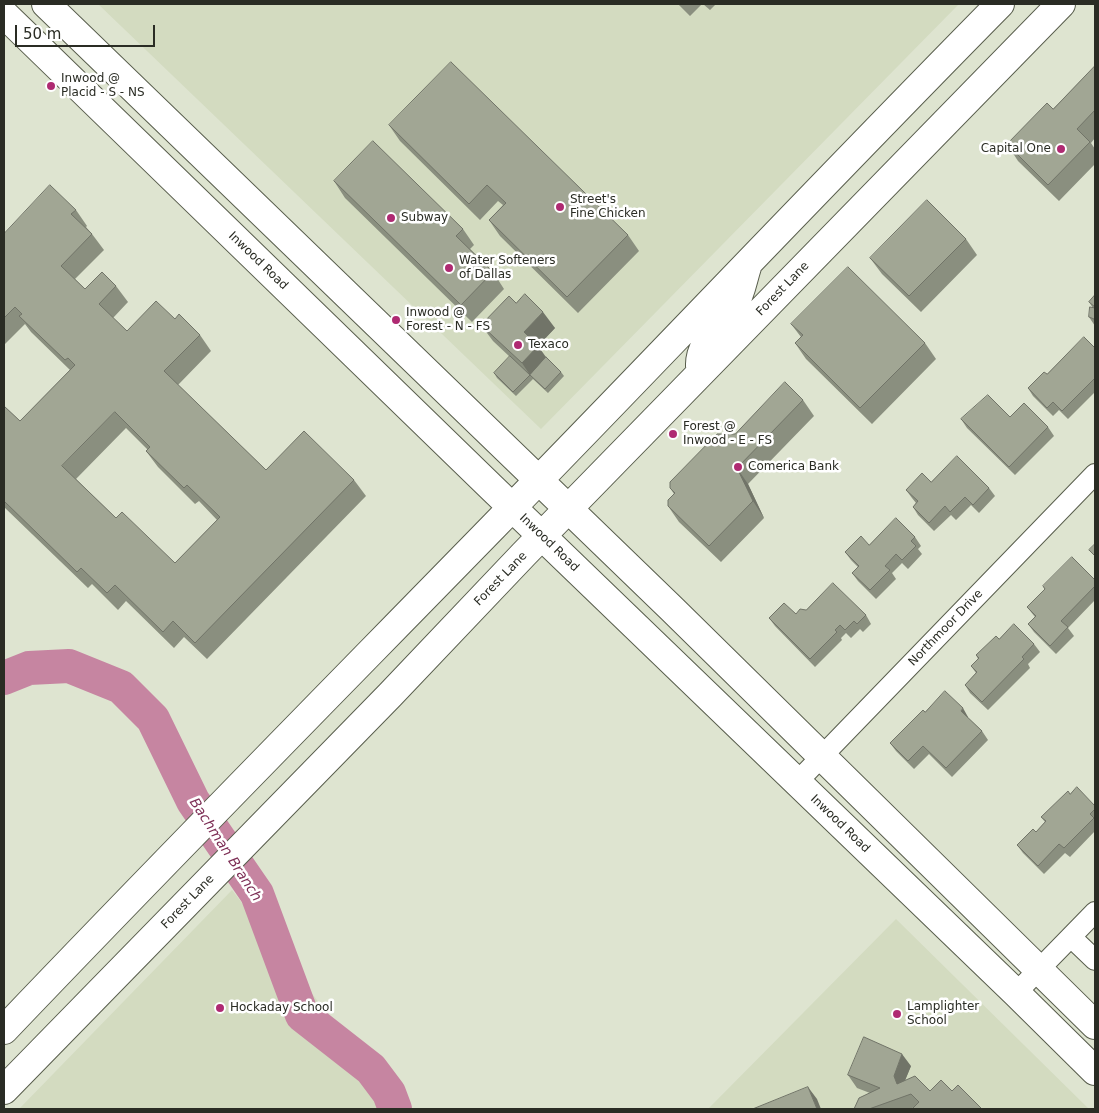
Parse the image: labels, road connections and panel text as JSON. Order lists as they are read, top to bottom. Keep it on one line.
{"streets":{"main road":["Inwood Road","Forest Lane"],"street":["Northmoor Drive"]},"crossings":[["Inwood Road","Forest Lane"],["Inwood Road","Northmoor Drive"]],"water":["Bachman Branch"],"places":["Inwood @ Placid - S - NS","Capital One","Street's Fine Chicken","Subway","Water Softeners of Dallas","Inwood @ Forest - N - FS","Texaco","Forest @ Inwood - E - FS","Comerica Bank","Hockaday School","Lamplighter School"],"scale_bar":"50 m"}
